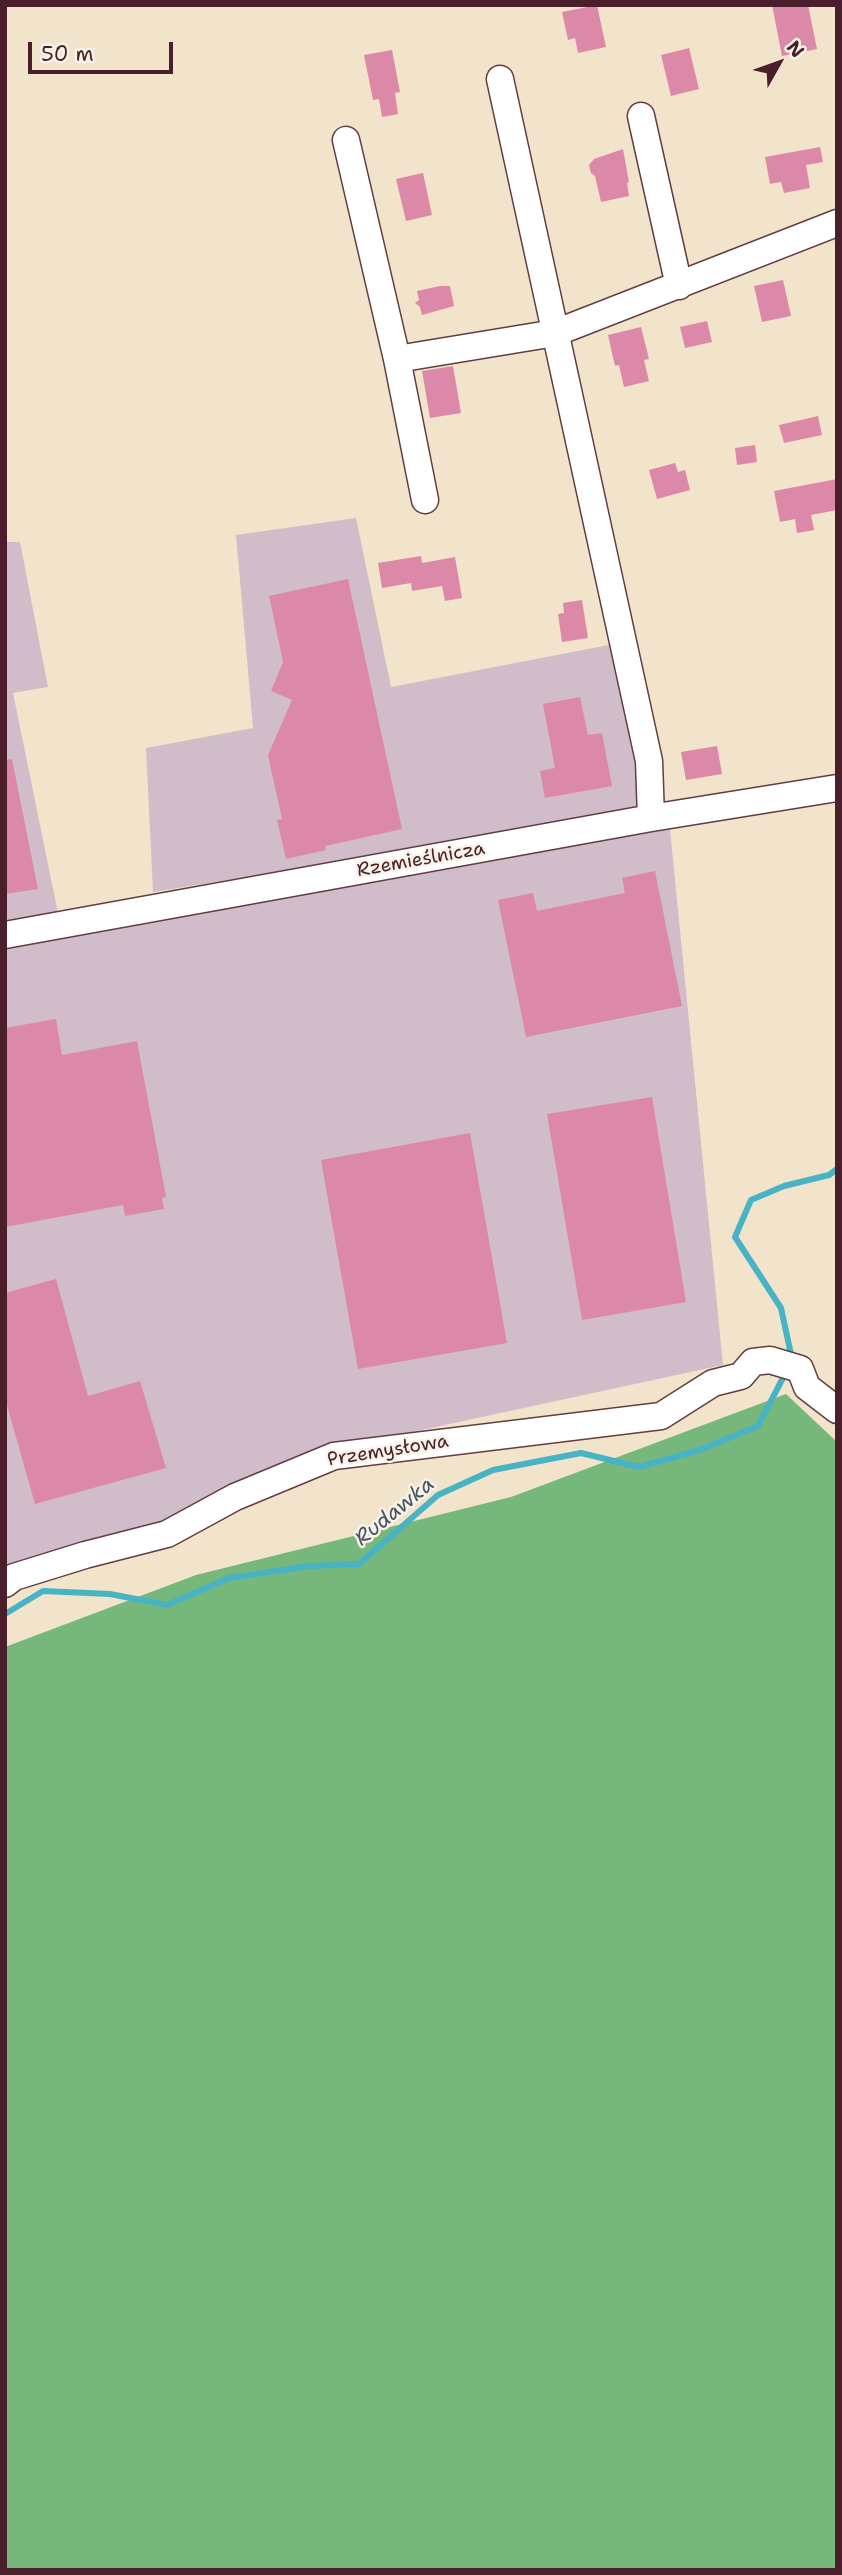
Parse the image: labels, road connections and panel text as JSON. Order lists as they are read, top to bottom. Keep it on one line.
{"streets":{"street":["Rzemieślnicza","Przemysłowa"]},"water":["Rudawka"],"scale_bar":"50 m","north":"top right"}
